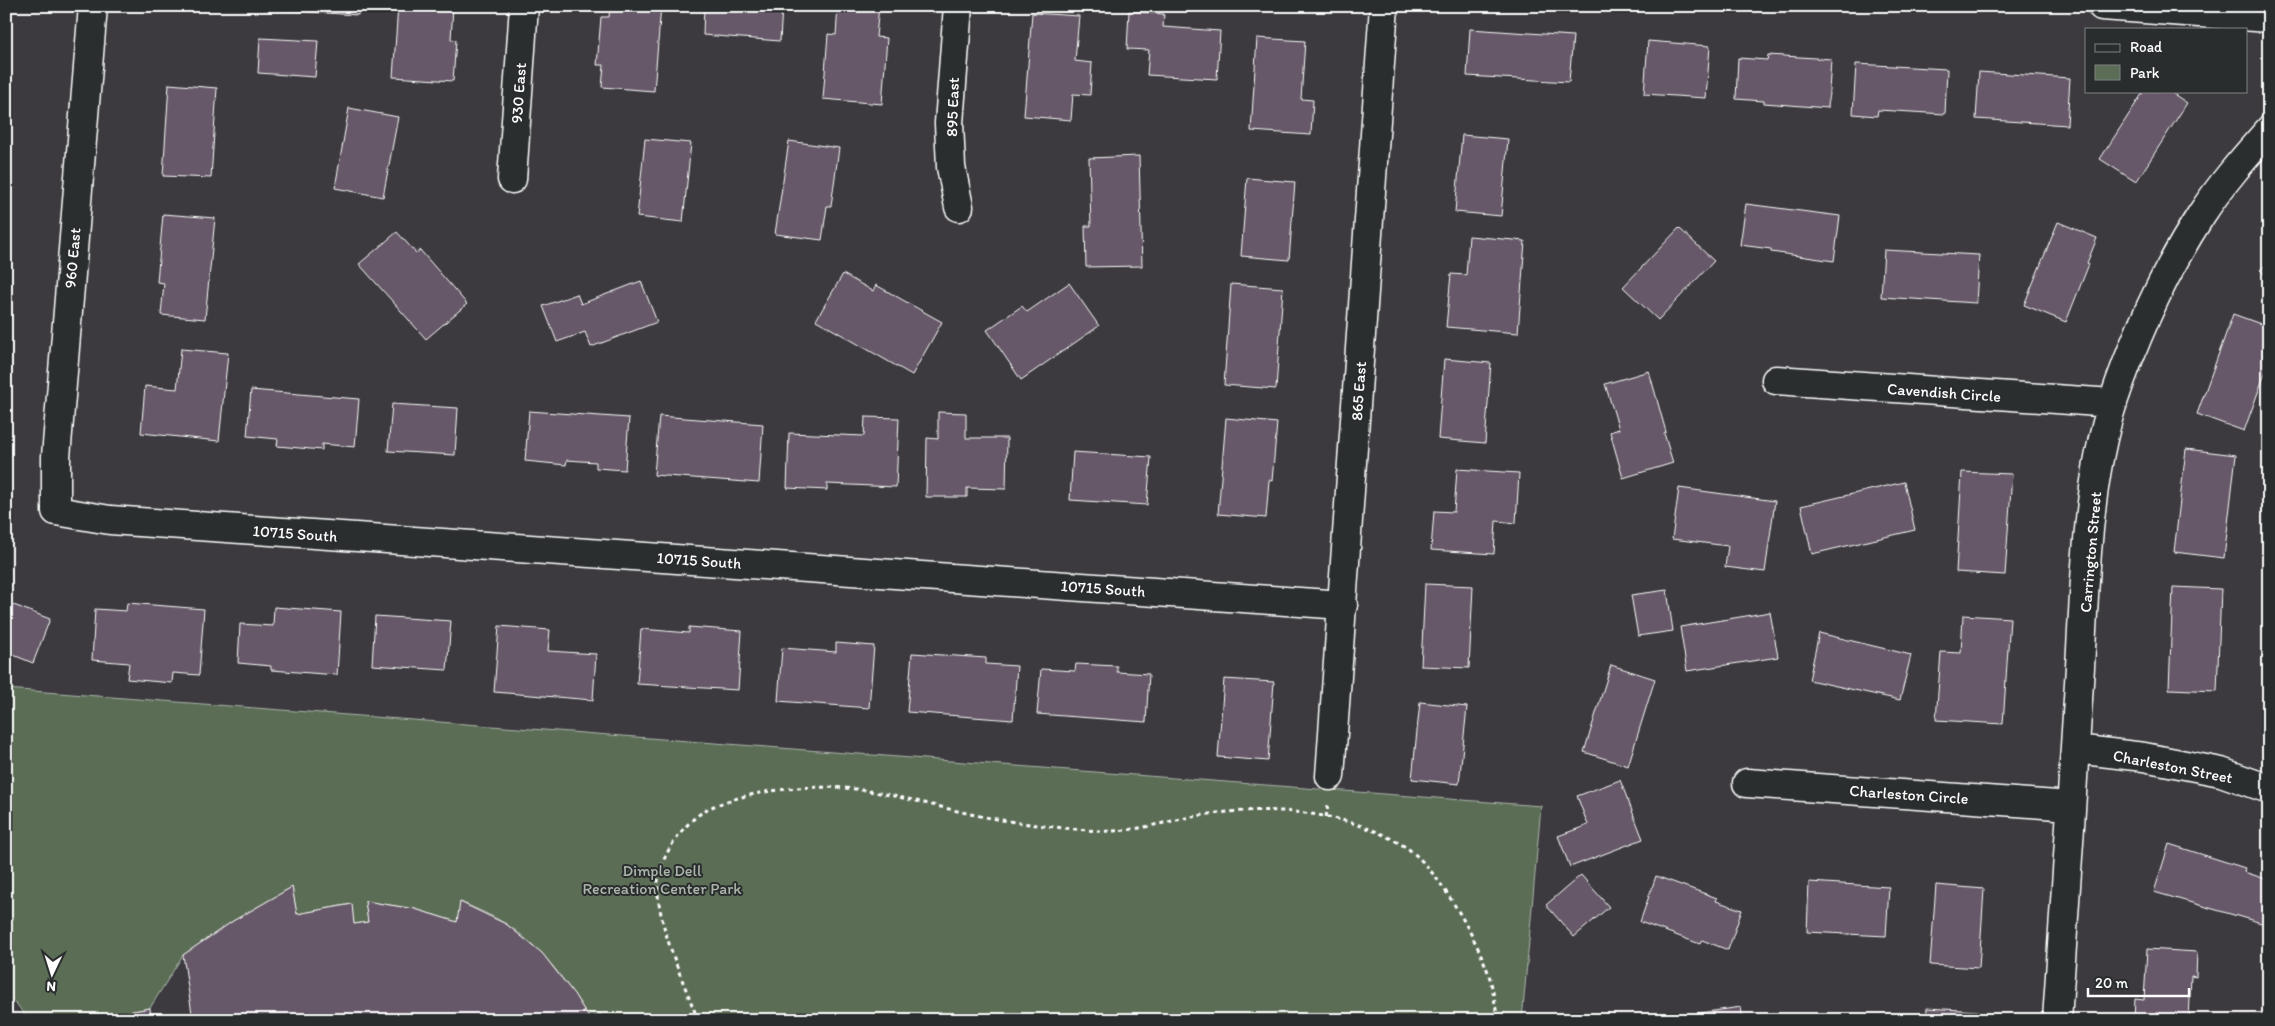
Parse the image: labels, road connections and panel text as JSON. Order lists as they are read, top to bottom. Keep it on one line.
{"streets":{"street":["930 East","895 East","960 East","865 East","Cavendish Circle","10715 South","Carrington Street","Charleston Street","Charleston Circle"]},"crossings":[["960 East","10715 South"],["865 East","10715 South"],["Cavendish Circle","Carrington Street"],["Carrington Street","Charleston Street"],["Carrington Street","Charleston Circle"]],"parks":["Dimple Dell Recreation Center Park"],"legend":["Road","Park"],"scale_bar":"20 m","north":"bottom"}
